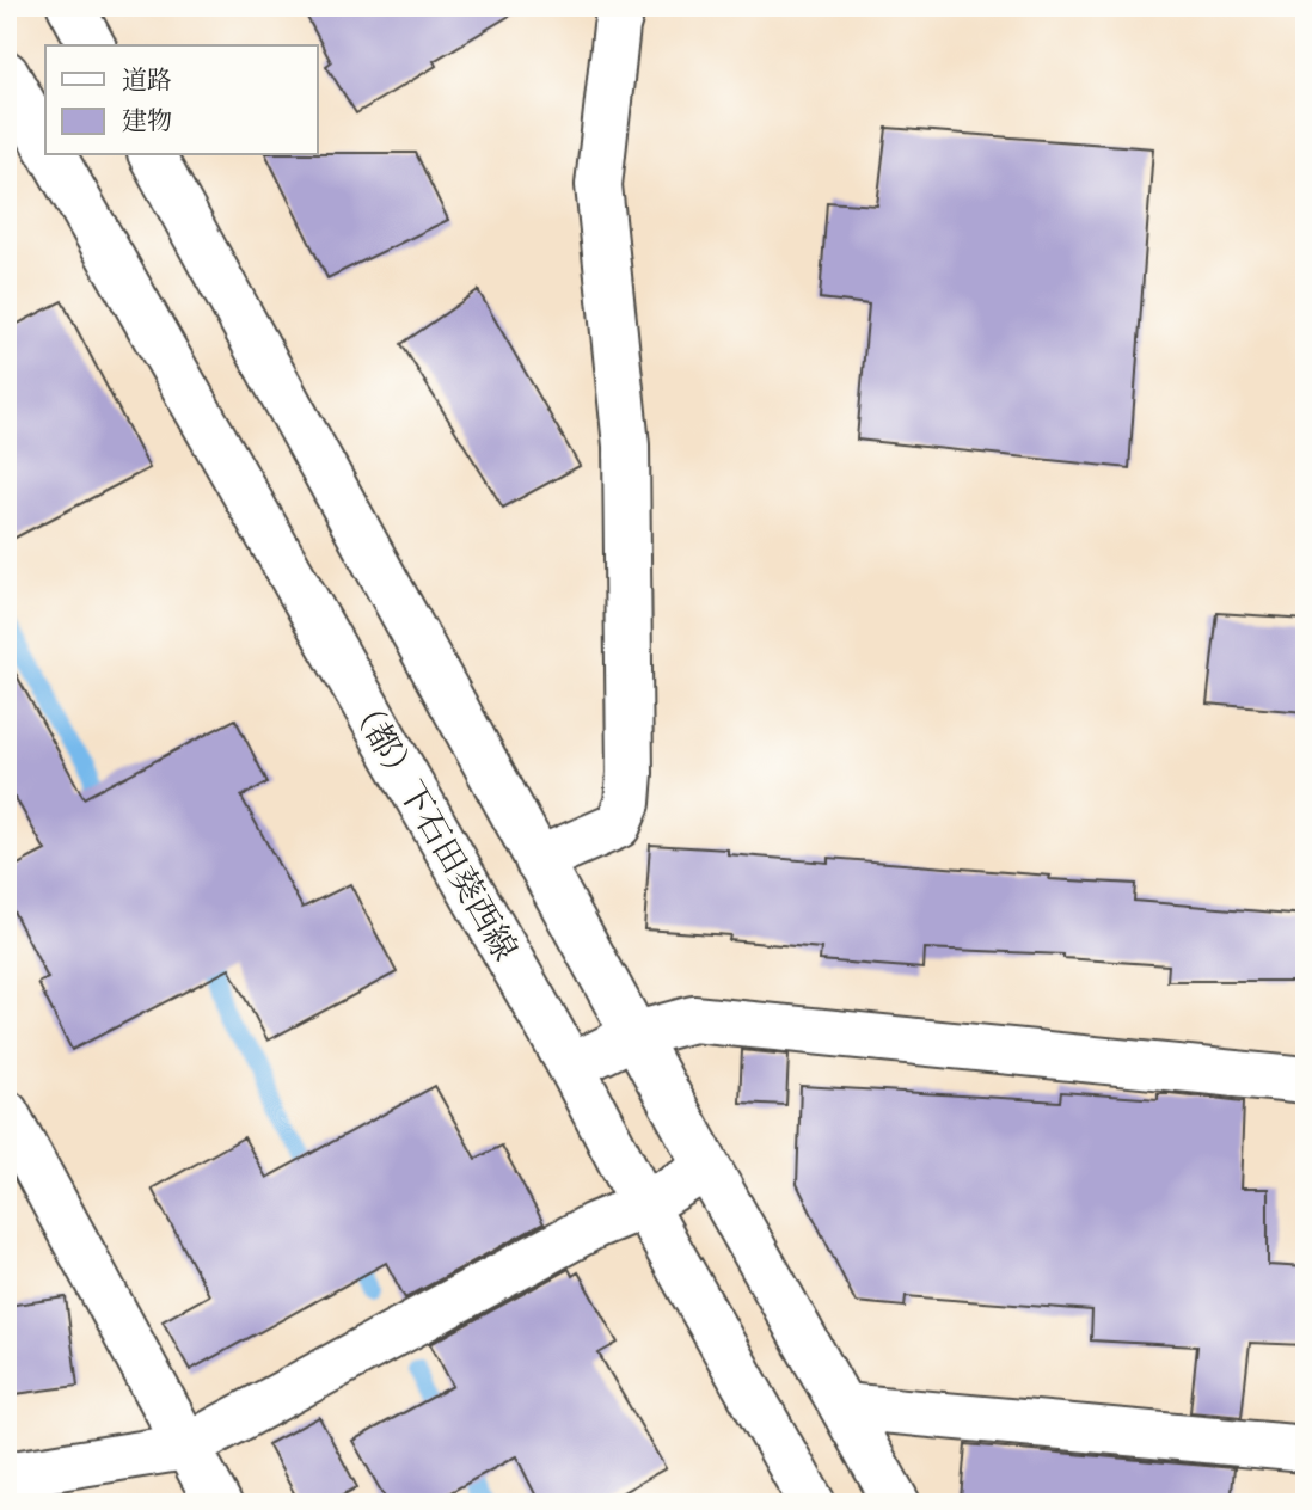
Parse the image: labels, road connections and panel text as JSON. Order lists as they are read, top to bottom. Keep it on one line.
{"streets":{"street":["（都）下石田葵西線"]},"legend":["道路","建物"]}
